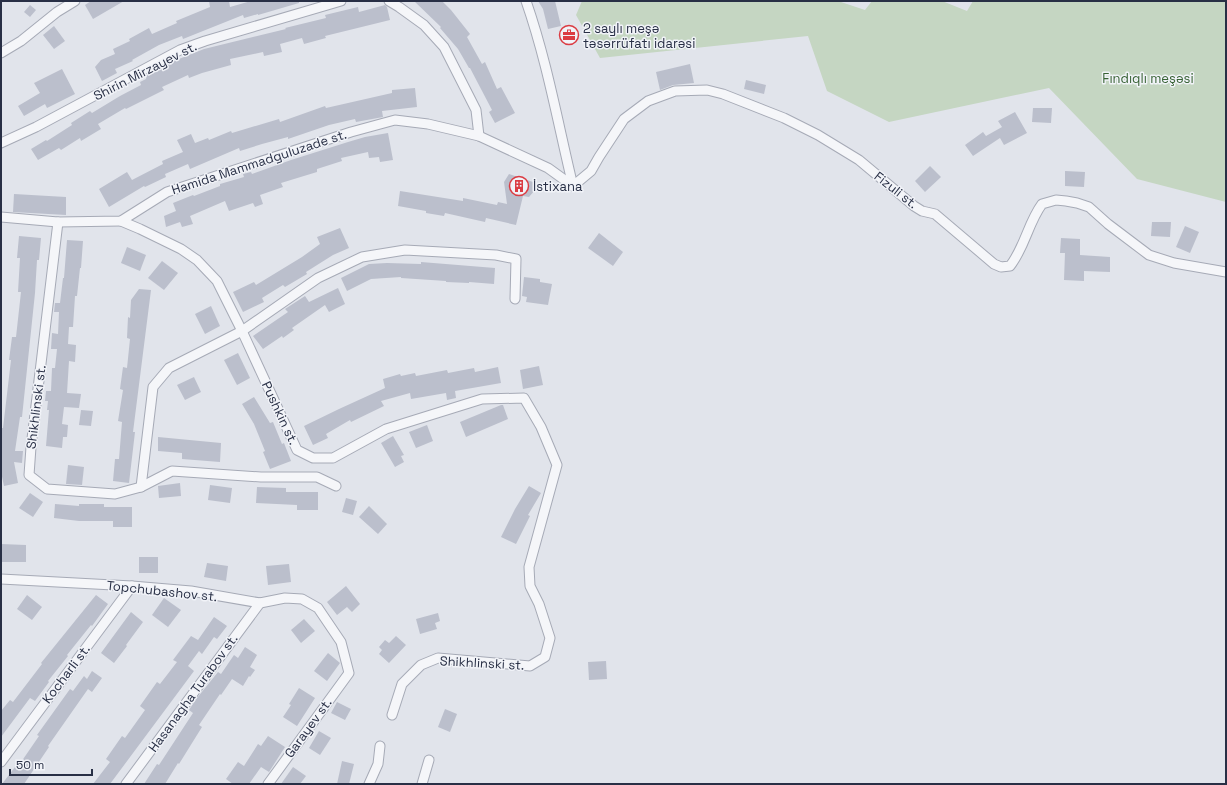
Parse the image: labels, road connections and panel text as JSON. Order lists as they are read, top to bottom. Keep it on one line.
{"streets":{"street":["Shirin Mirzayev st.","Hamida Mammadguluzade st.","Fizuli st.","Shikhlinski st.","Pushkin st.","Topchubashov st.","Kocharli st.","Hasanagha Turabov st.","Garayev st."]},"crossings":[["Hamida Mammadguluzade st.","Fizuli st."],["Hamida Mammadguluzade st.","Pushkin st."],["Shikhlinski st.","Pushkin st."],["Topchubashov st.","Kocharli st."],["Topchubashov st.","Hasanagha Turabov st."],["Topchubashov st.","Garayev st."]],"parks":["Fındıqlı meşəsi"],"places":{"office":["2 saylı meşə təsərrüfatı idarəsi"],"building":["İstixana"]},"scale_bar":"50 m"}
